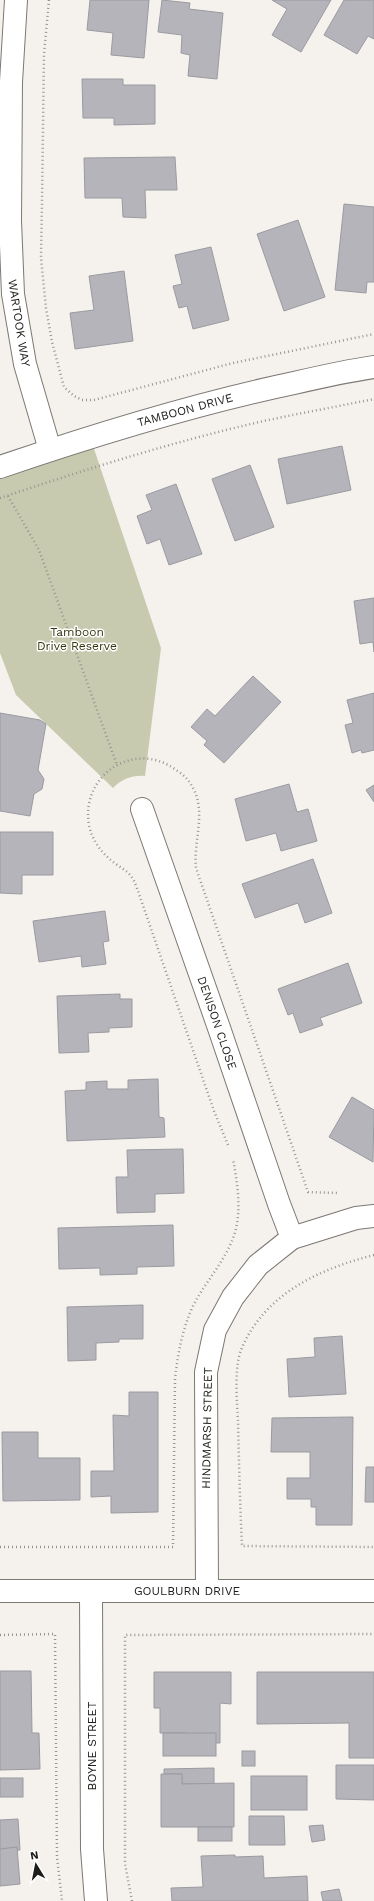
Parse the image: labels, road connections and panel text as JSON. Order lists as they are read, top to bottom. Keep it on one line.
{"streets":{"street":["WARTOOK WAY","TAMBOON DRIVE","DENISON CLOSE","HINDMARSH STREET","GOULBURN DRIVE","BOYNE STREET"]},"crossings":[["WARTOOK WAY","TAMBOON DRIVE"],["DENISON CLOSE","HINDMARSH STREET"],["HINDMARSH STREET","GOULBURN DRIVE"],["GOULBURN DRIVE","BOYNE STREET"]],"parks":["Tamboon Drive Reserve"],"north":"top"}
